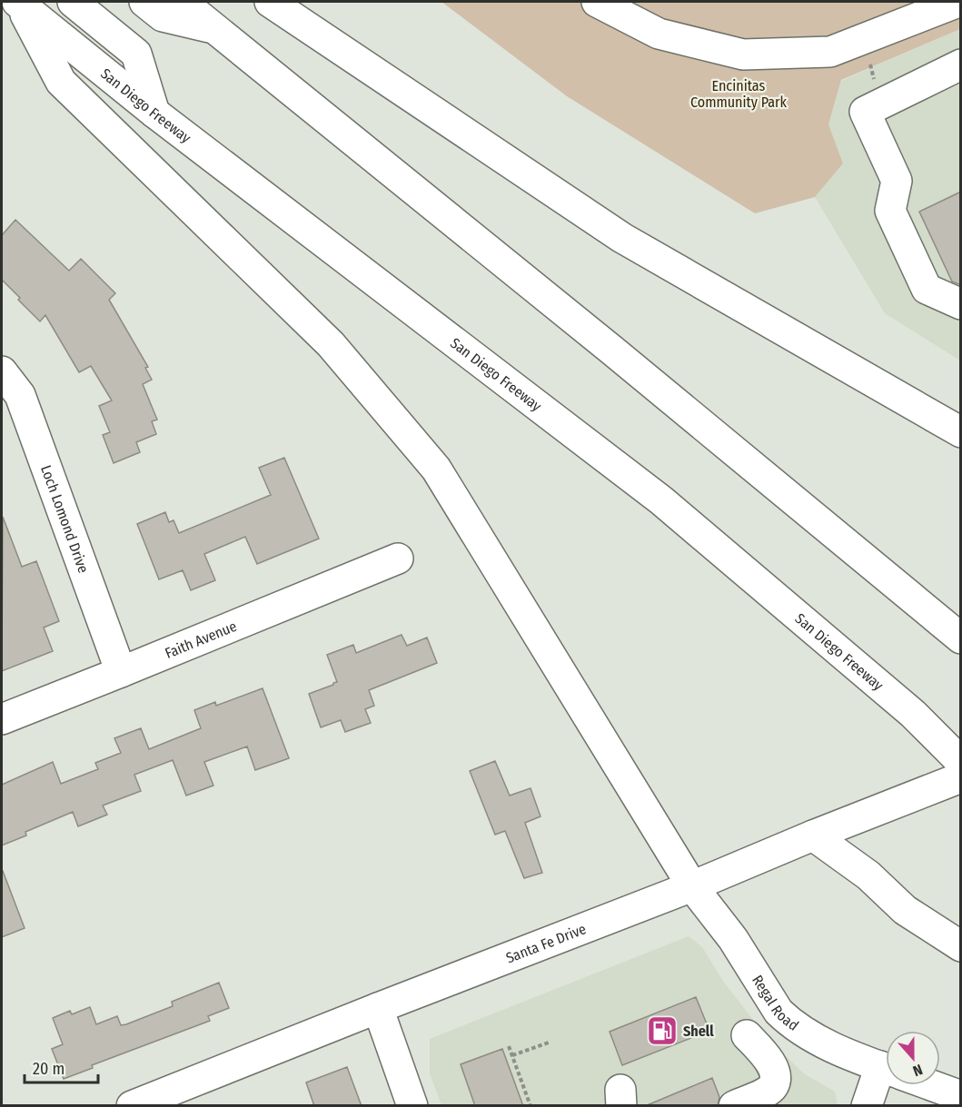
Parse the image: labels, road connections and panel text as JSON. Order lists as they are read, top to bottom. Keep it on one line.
{"streets":{"main road":["San Diego Freeway","Loch Lomond Drive","Faith Avenue","Santa Fe Drive","Regal Road"]},"crossings":[["San Diego Freeway","Regal Road"],["Loch Lomond Drive","Faith Avenue"],["Santa Fe Drive","Regal Road"]],"parks":["Encinitas Community Park"],"places":{"fuel station":["Shell"]},"scale_bar":"20 m","north":"bottom"}
